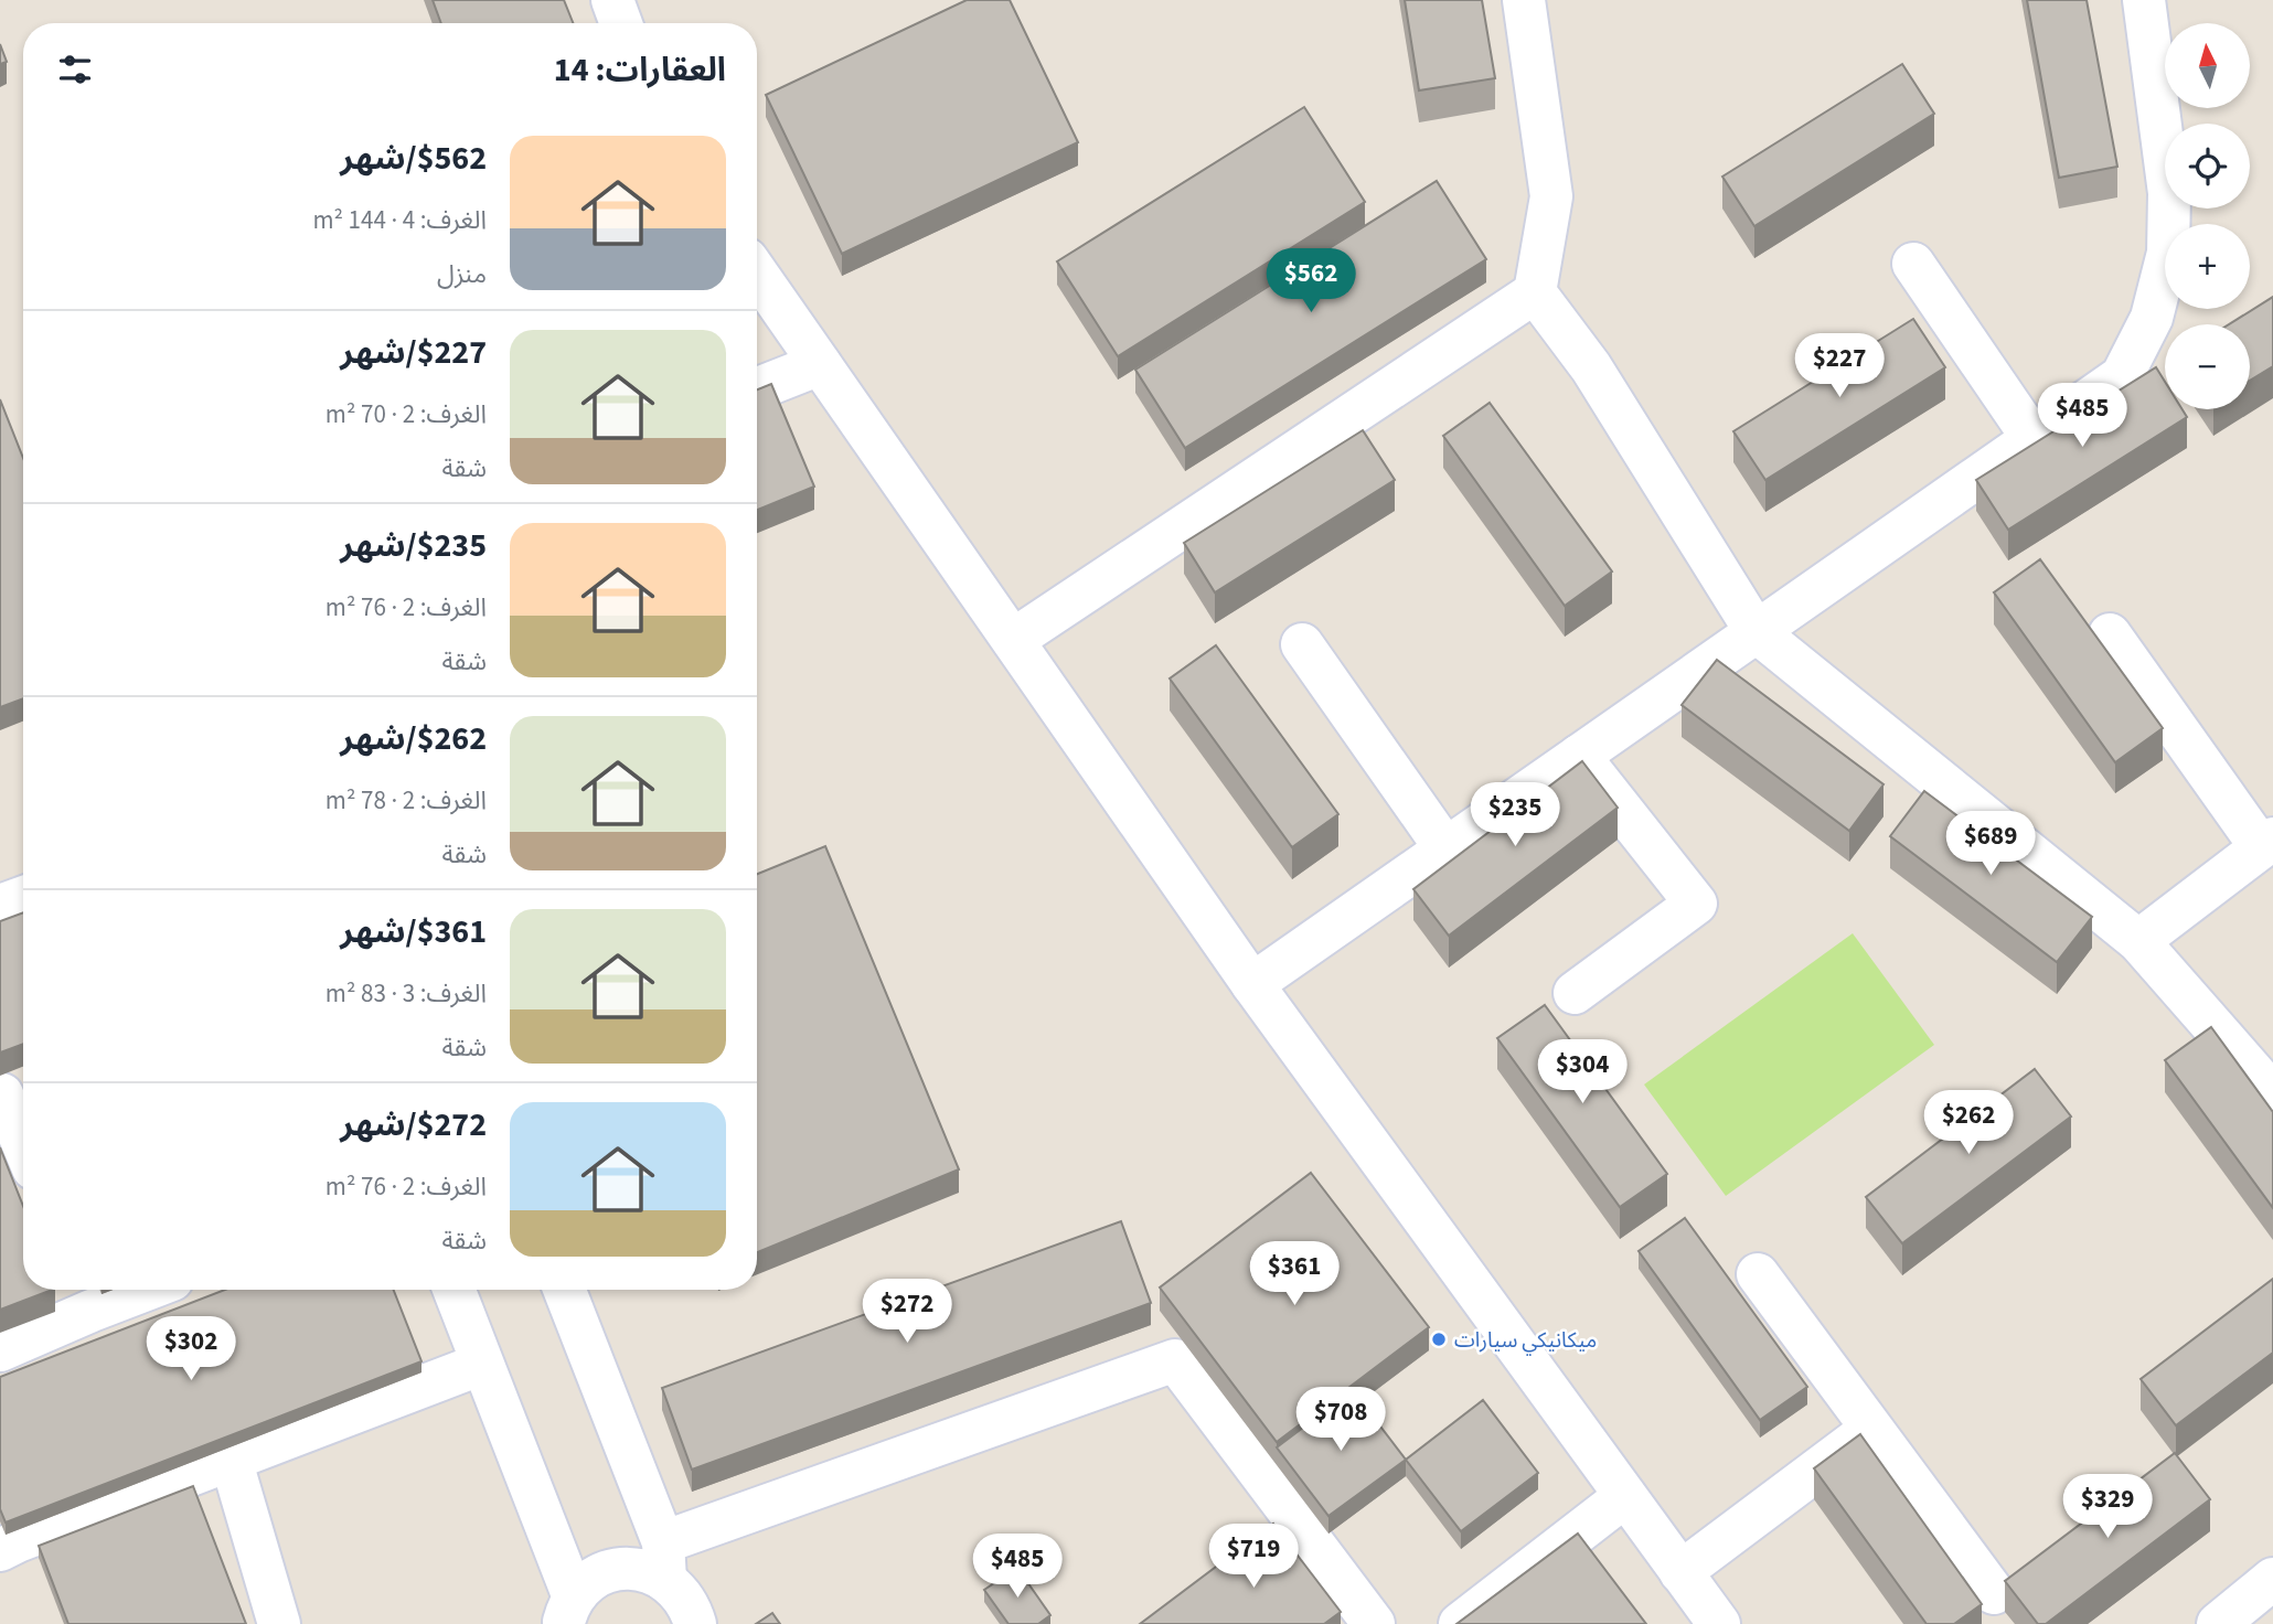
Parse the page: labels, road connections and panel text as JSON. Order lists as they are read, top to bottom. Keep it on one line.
{"places":["ميكانيكي سيارات"],"north":"top","page":{"map_buttons":["+","−"],"heading":"العقارات: 14","list":[{"name":"$562/شهر","note":"الغرف: 4 · 144 m² · منزل"},{"name":"$227/شهر","note":"الغرف: 2 · 70 m² · شقة"},{"name":"$235/شهر","note":"الغرف: 2 · 76 m² · شقة"},{"name":"$262/شهر","note":"الغرف: 2 · 78 m² · شقة"},{"name":"$361/شهر","note":"الغرف: 3 · 83 m² · شقة"},{"name":"$272/شهر","note":"الغرف: 2 · 76 m² · شقة"}],"price":["$562","$227","$485","$235","$689","$304","$262","$361","$272","$302","$708","$329","$719","$485"]}}
